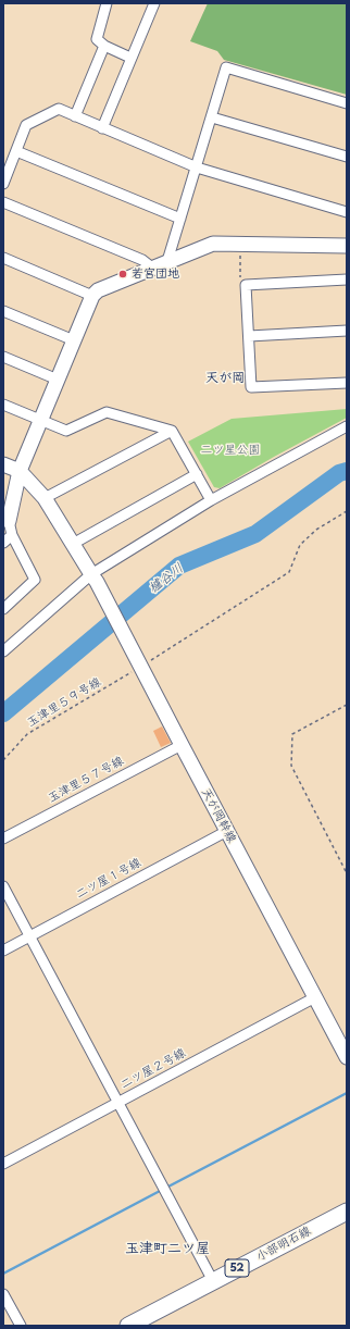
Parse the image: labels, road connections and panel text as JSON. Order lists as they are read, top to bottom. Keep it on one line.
{"streets":{"main road":["小部明石線","52"],"street":["玉津里５７号線","天が岡幹線","二ツ屋１号線","二ツ屋２号線"],"path":["玉津里５９号線"]},"crossings":[["玉津里５９号線","天が岡幹線"],["玉津里５７号線","天が岡幹線"],["天が岡幹線","二ツ屋１号線"],["天が岡幹線","二ツ屋２号線"]],"districts":["天が岡","玉津町二ツ屋"],"water":["櫨谷川"],"parks":["二ツ星公園"],"places":["若宮団地"]}
